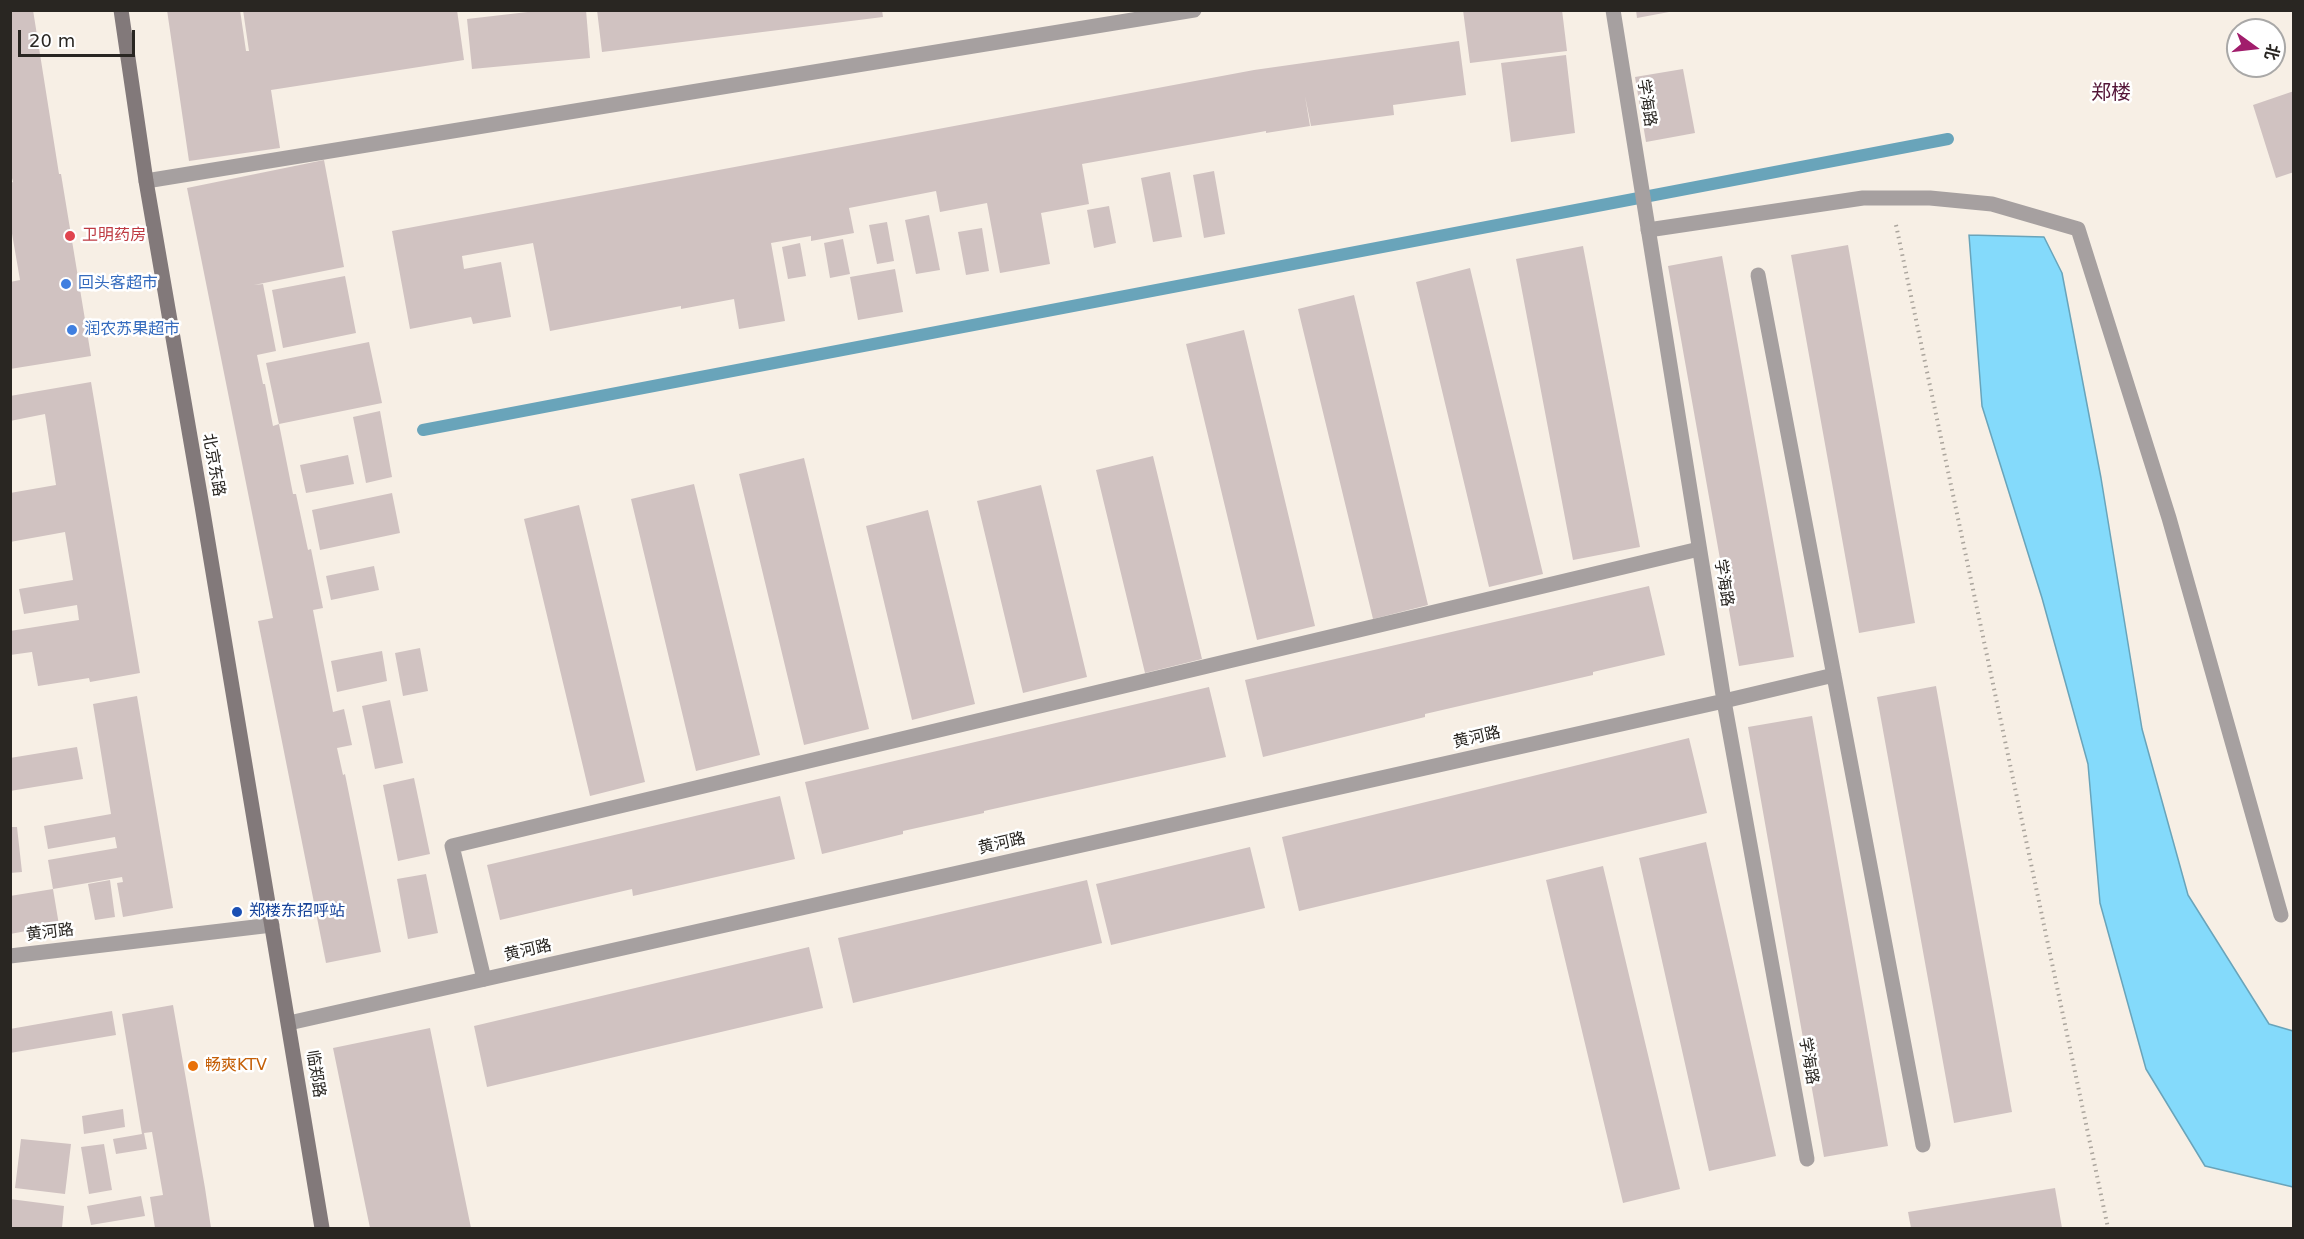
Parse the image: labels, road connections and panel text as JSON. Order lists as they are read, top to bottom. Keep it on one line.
{"streets":{"main road":["北京东路","临郑路"],"street":["学海路","黄河路"]},"crossings":[["学海路","黄河路"],["北京东路","黄河路"],["北京东路","临郑路"],["黄河路","临郑路"]],"districts":["郑楼"],"places":["卫明药房","回头客超市","润农苏果超市","郑楼东招呼站","畅爽KTV"],"scale_bar":"20 m","north":"right"}
